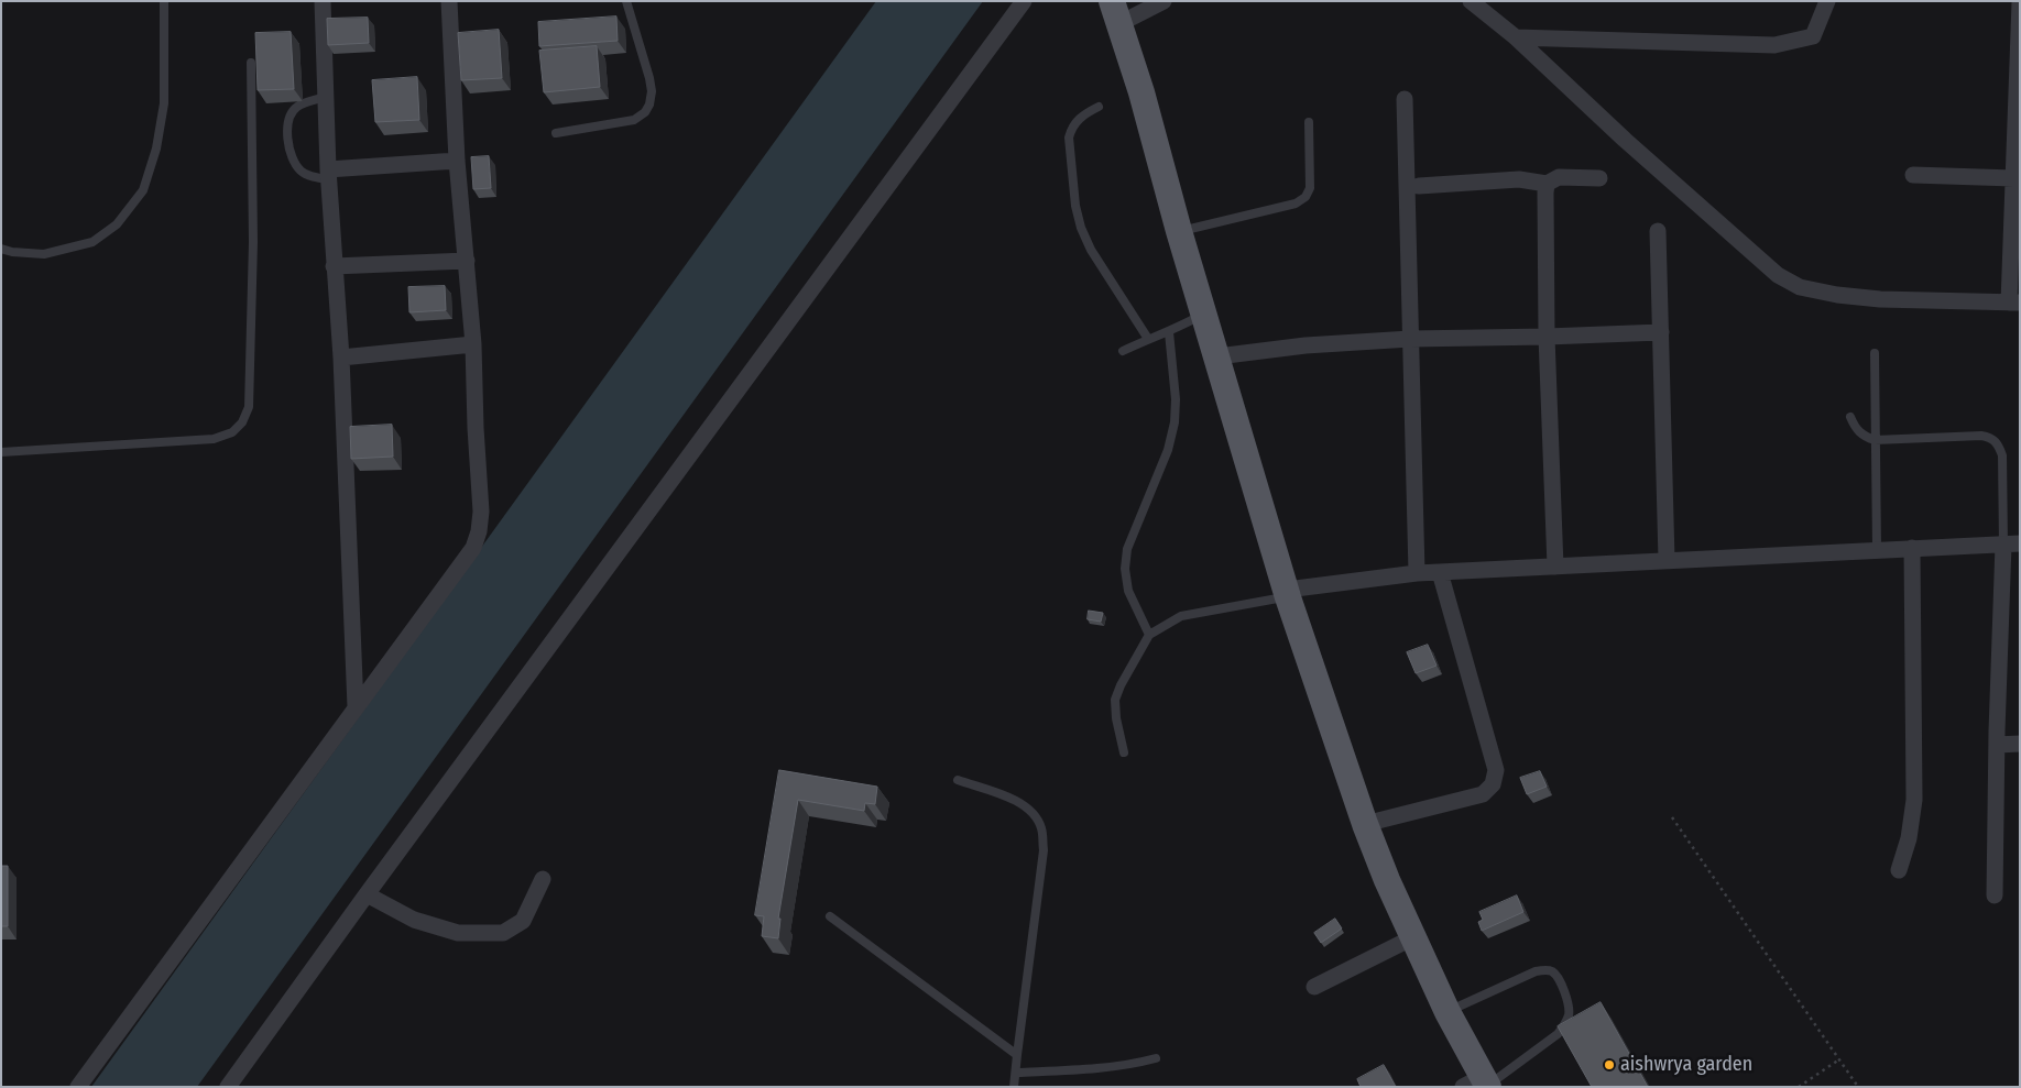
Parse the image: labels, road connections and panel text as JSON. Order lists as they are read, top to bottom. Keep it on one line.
{"places":["aishwrya garden"]}
